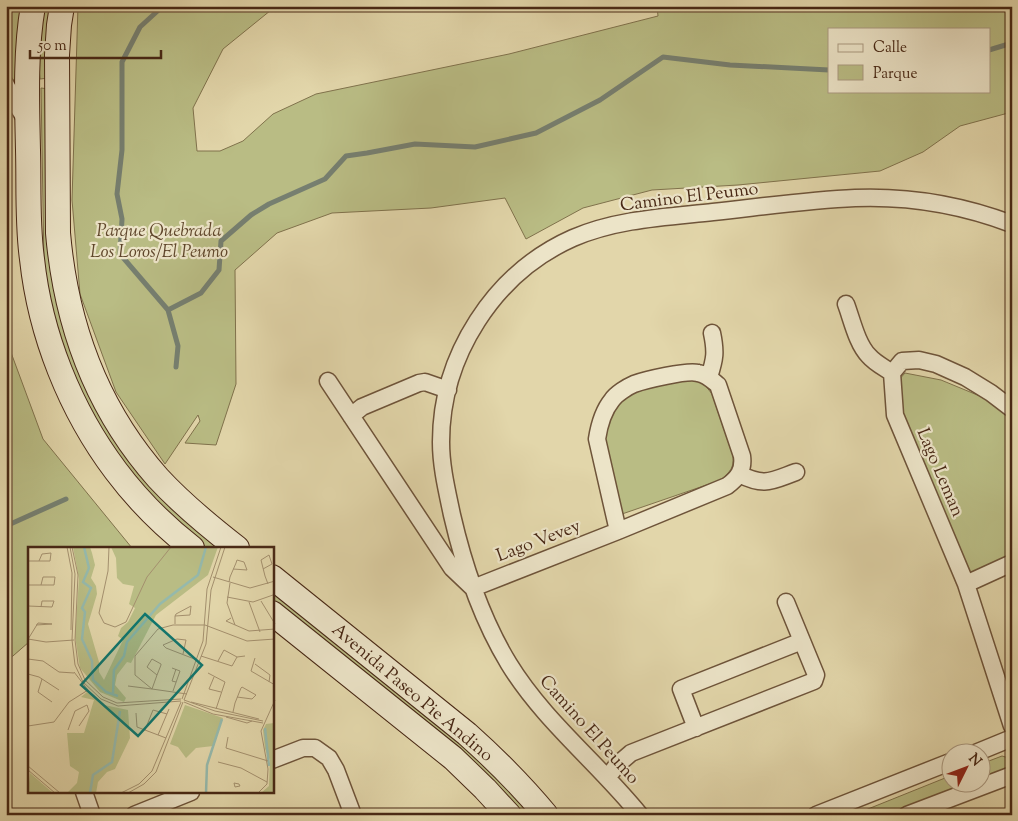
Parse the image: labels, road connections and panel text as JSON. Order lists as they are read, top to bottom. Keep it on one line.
{"streets":{"street":["Camino El Peumo","Lago Leman","Lago Vevey","Avenida Paseo Pie Andino"]},"crossings":[["Camino El Peumo","Lago Vevey"]],"parks":["Parque Quebrada Los Loros/El Peumo"],"legend":["Calle","Parque"],"scale_bar":"50 m","north":"top right"}
